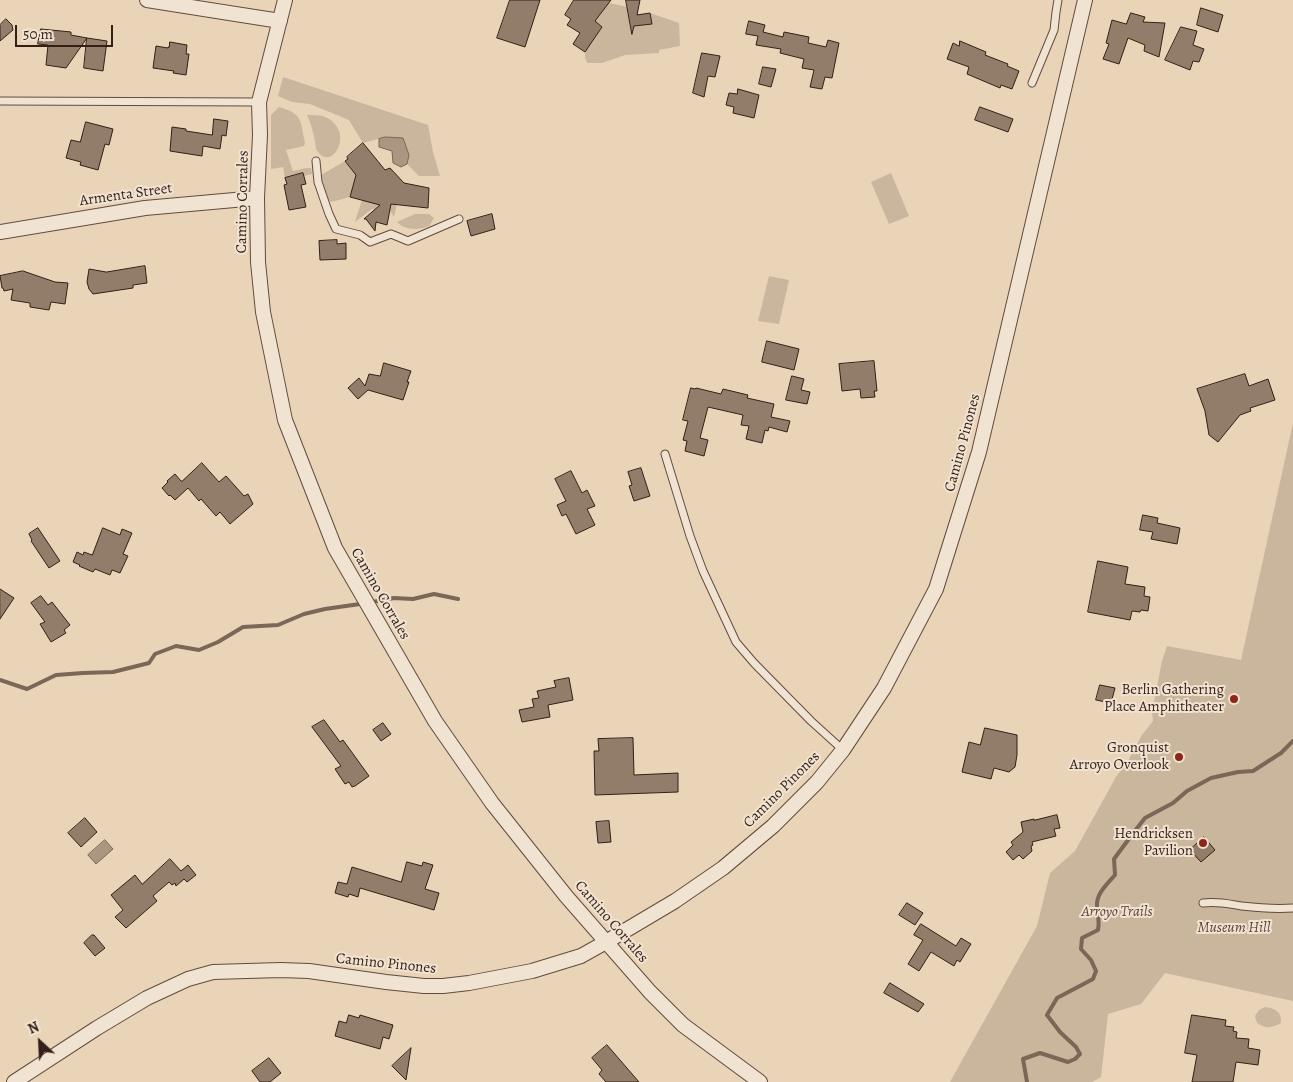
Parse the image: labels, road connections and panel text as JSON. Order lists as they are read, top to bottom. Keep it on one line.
{"streets":{"street":["Armenta Street","Camino Corrales","Camino Pinones"]},"crossings":[["Armenta Street","Camino Corrales"],["Camino Corrales","Camino Pinones"]],"parks":["Arroyo Trails","Museum Hill"],"places":["Berlin Gathering Place Amphitheater","Gronquist Arroyo Overlook","Hendricksen Pavilion"],"scale_bar":"50 m","north":"top left"}
